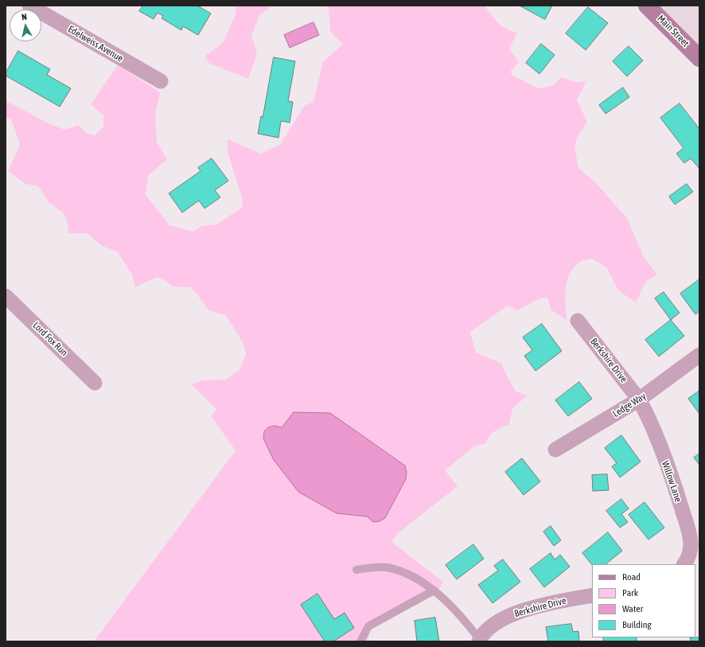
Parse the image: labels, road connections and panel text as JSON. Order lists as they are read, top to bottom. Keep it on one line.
{"streets":{"street":["Main Street","Edelweiss Avenue","Lord Fox Run","Berkshire Drive","Ledge Way","Willow Lane"]},"crossings":[["Berkshire Drive","Ledge Way"],["Berkshire Drive","Willow Lane"],["Ledge Way","Willow Lane"]],"legend":["Road","Park","Water","Building"],"north":"top"}
